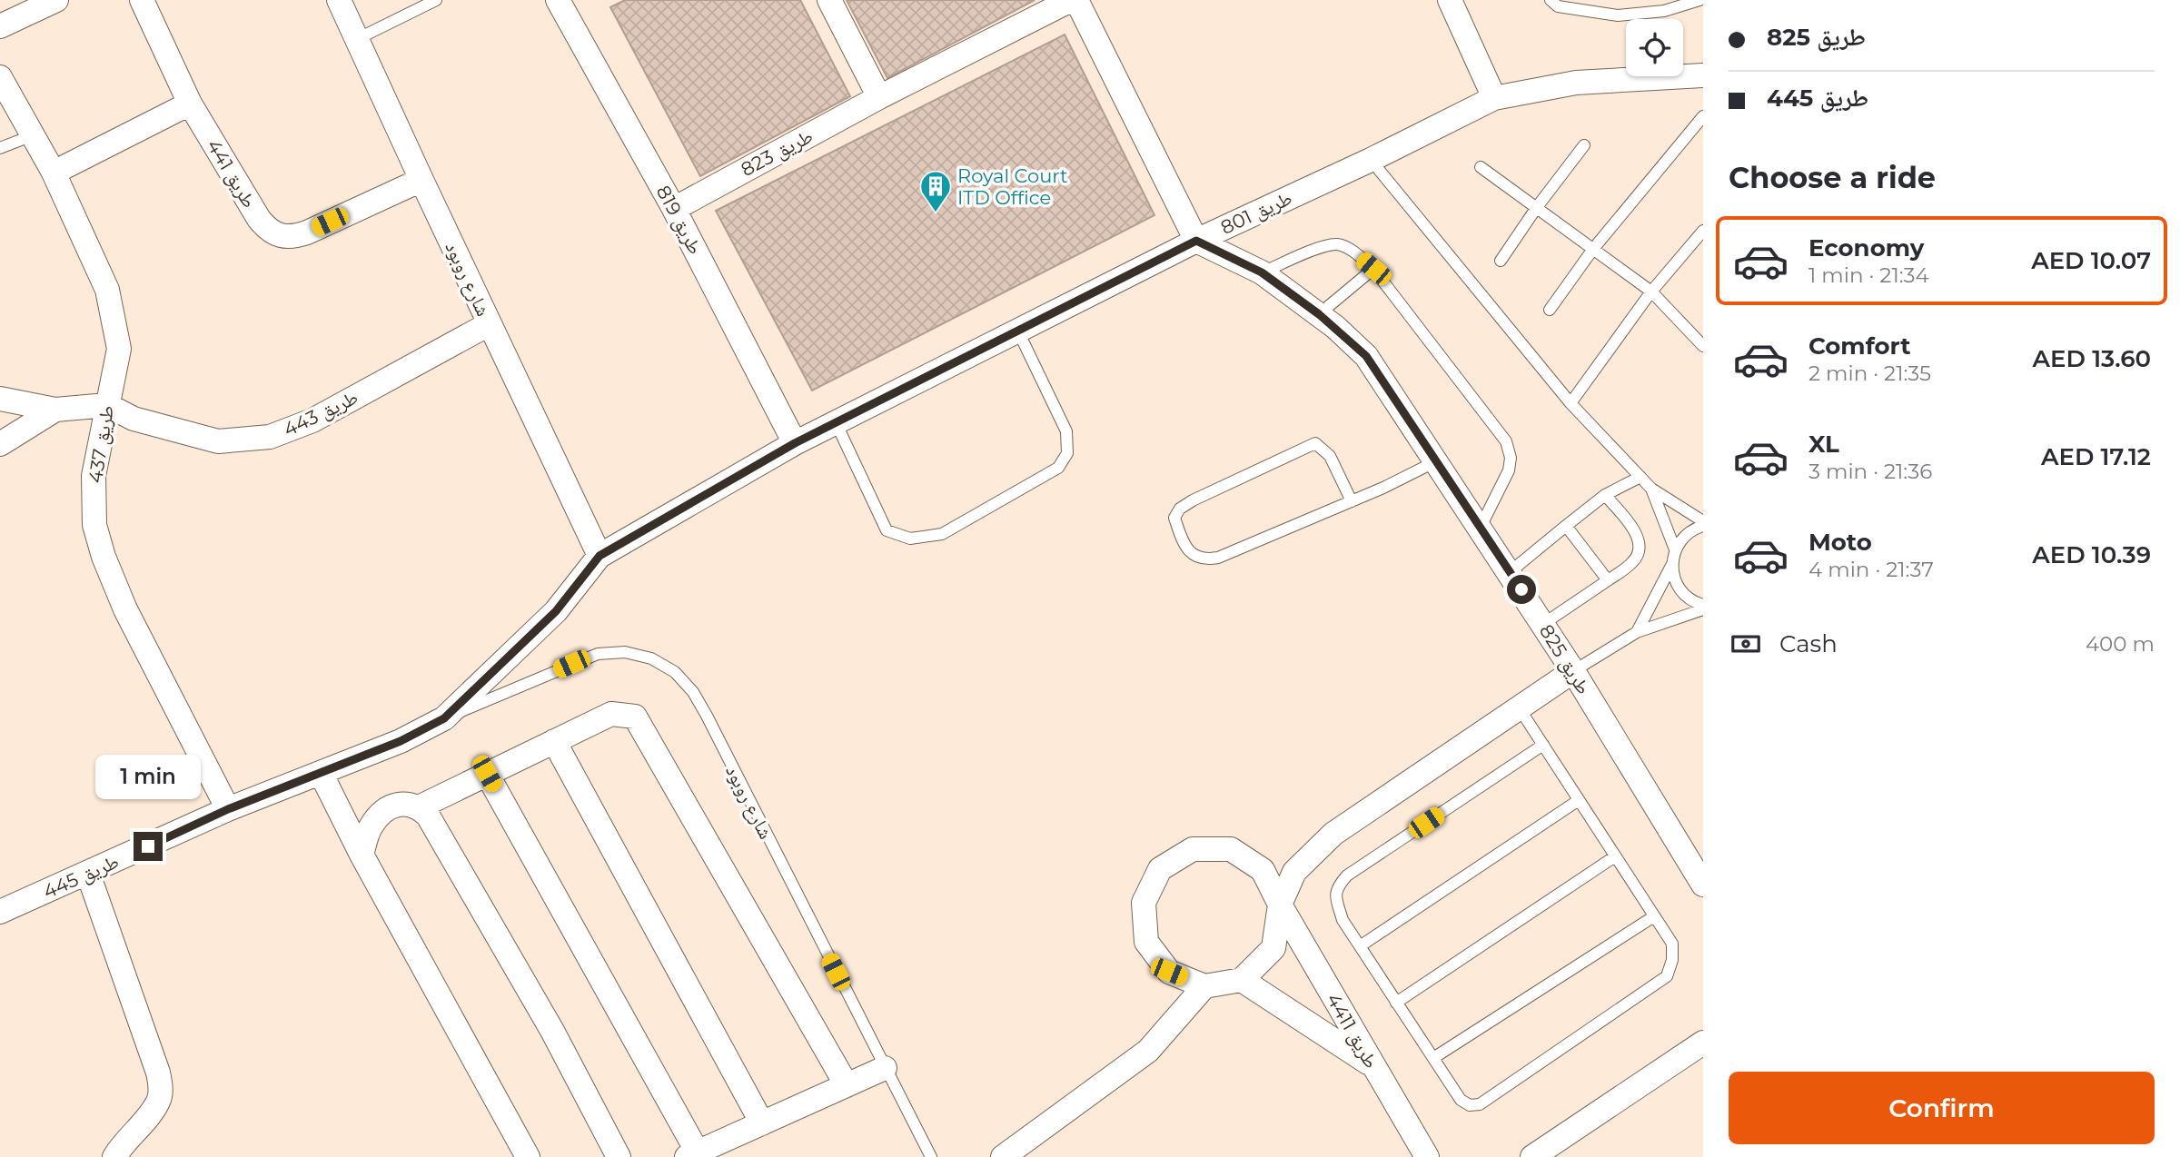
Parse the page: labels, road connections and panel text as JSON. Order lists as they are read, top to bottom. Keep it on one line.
{"streets":{"street":["طريق 823","طريق 441","طريق 801","طريق 819","شارع روبود","طريق 443","طريق 437","طريق 825","طريق 445","طريق 4411"]},"crossings":[["طريق 823","طريق 819"],["طريق 441","شارع روبود"],["طريق 801","طريق 819"],["طريق 801","شارع روبود"],["طريق 801","طريق 825"],["طريق 801","طريق 445"],["شارع روبود","طريق 443"],["شارع روبود","طريق 445"],["طريق 443","طريق 437"],["طريق 437","طريق 445"]],"places":{"building":["Royal Court ITD Office"]},"page":{"banner":["طريق 825","طريق 445"],"heading":"Choose a ride","list":[{"name":"Economy","note":"1 min · 21:34","value":"AED 10.07"},{"name":"Comfort","note":"2 min · 21:35","value":"AED 13.60"},{"name":"XL","note":"3 min · 21:36","value":"AED 17.12"},{"name":"Moto","note":"4 min · 21:37","value":"AED 10.39"}],"pay":["Cash","400 m"],"bubble":"1 min","buttons":"Confirm"}}
